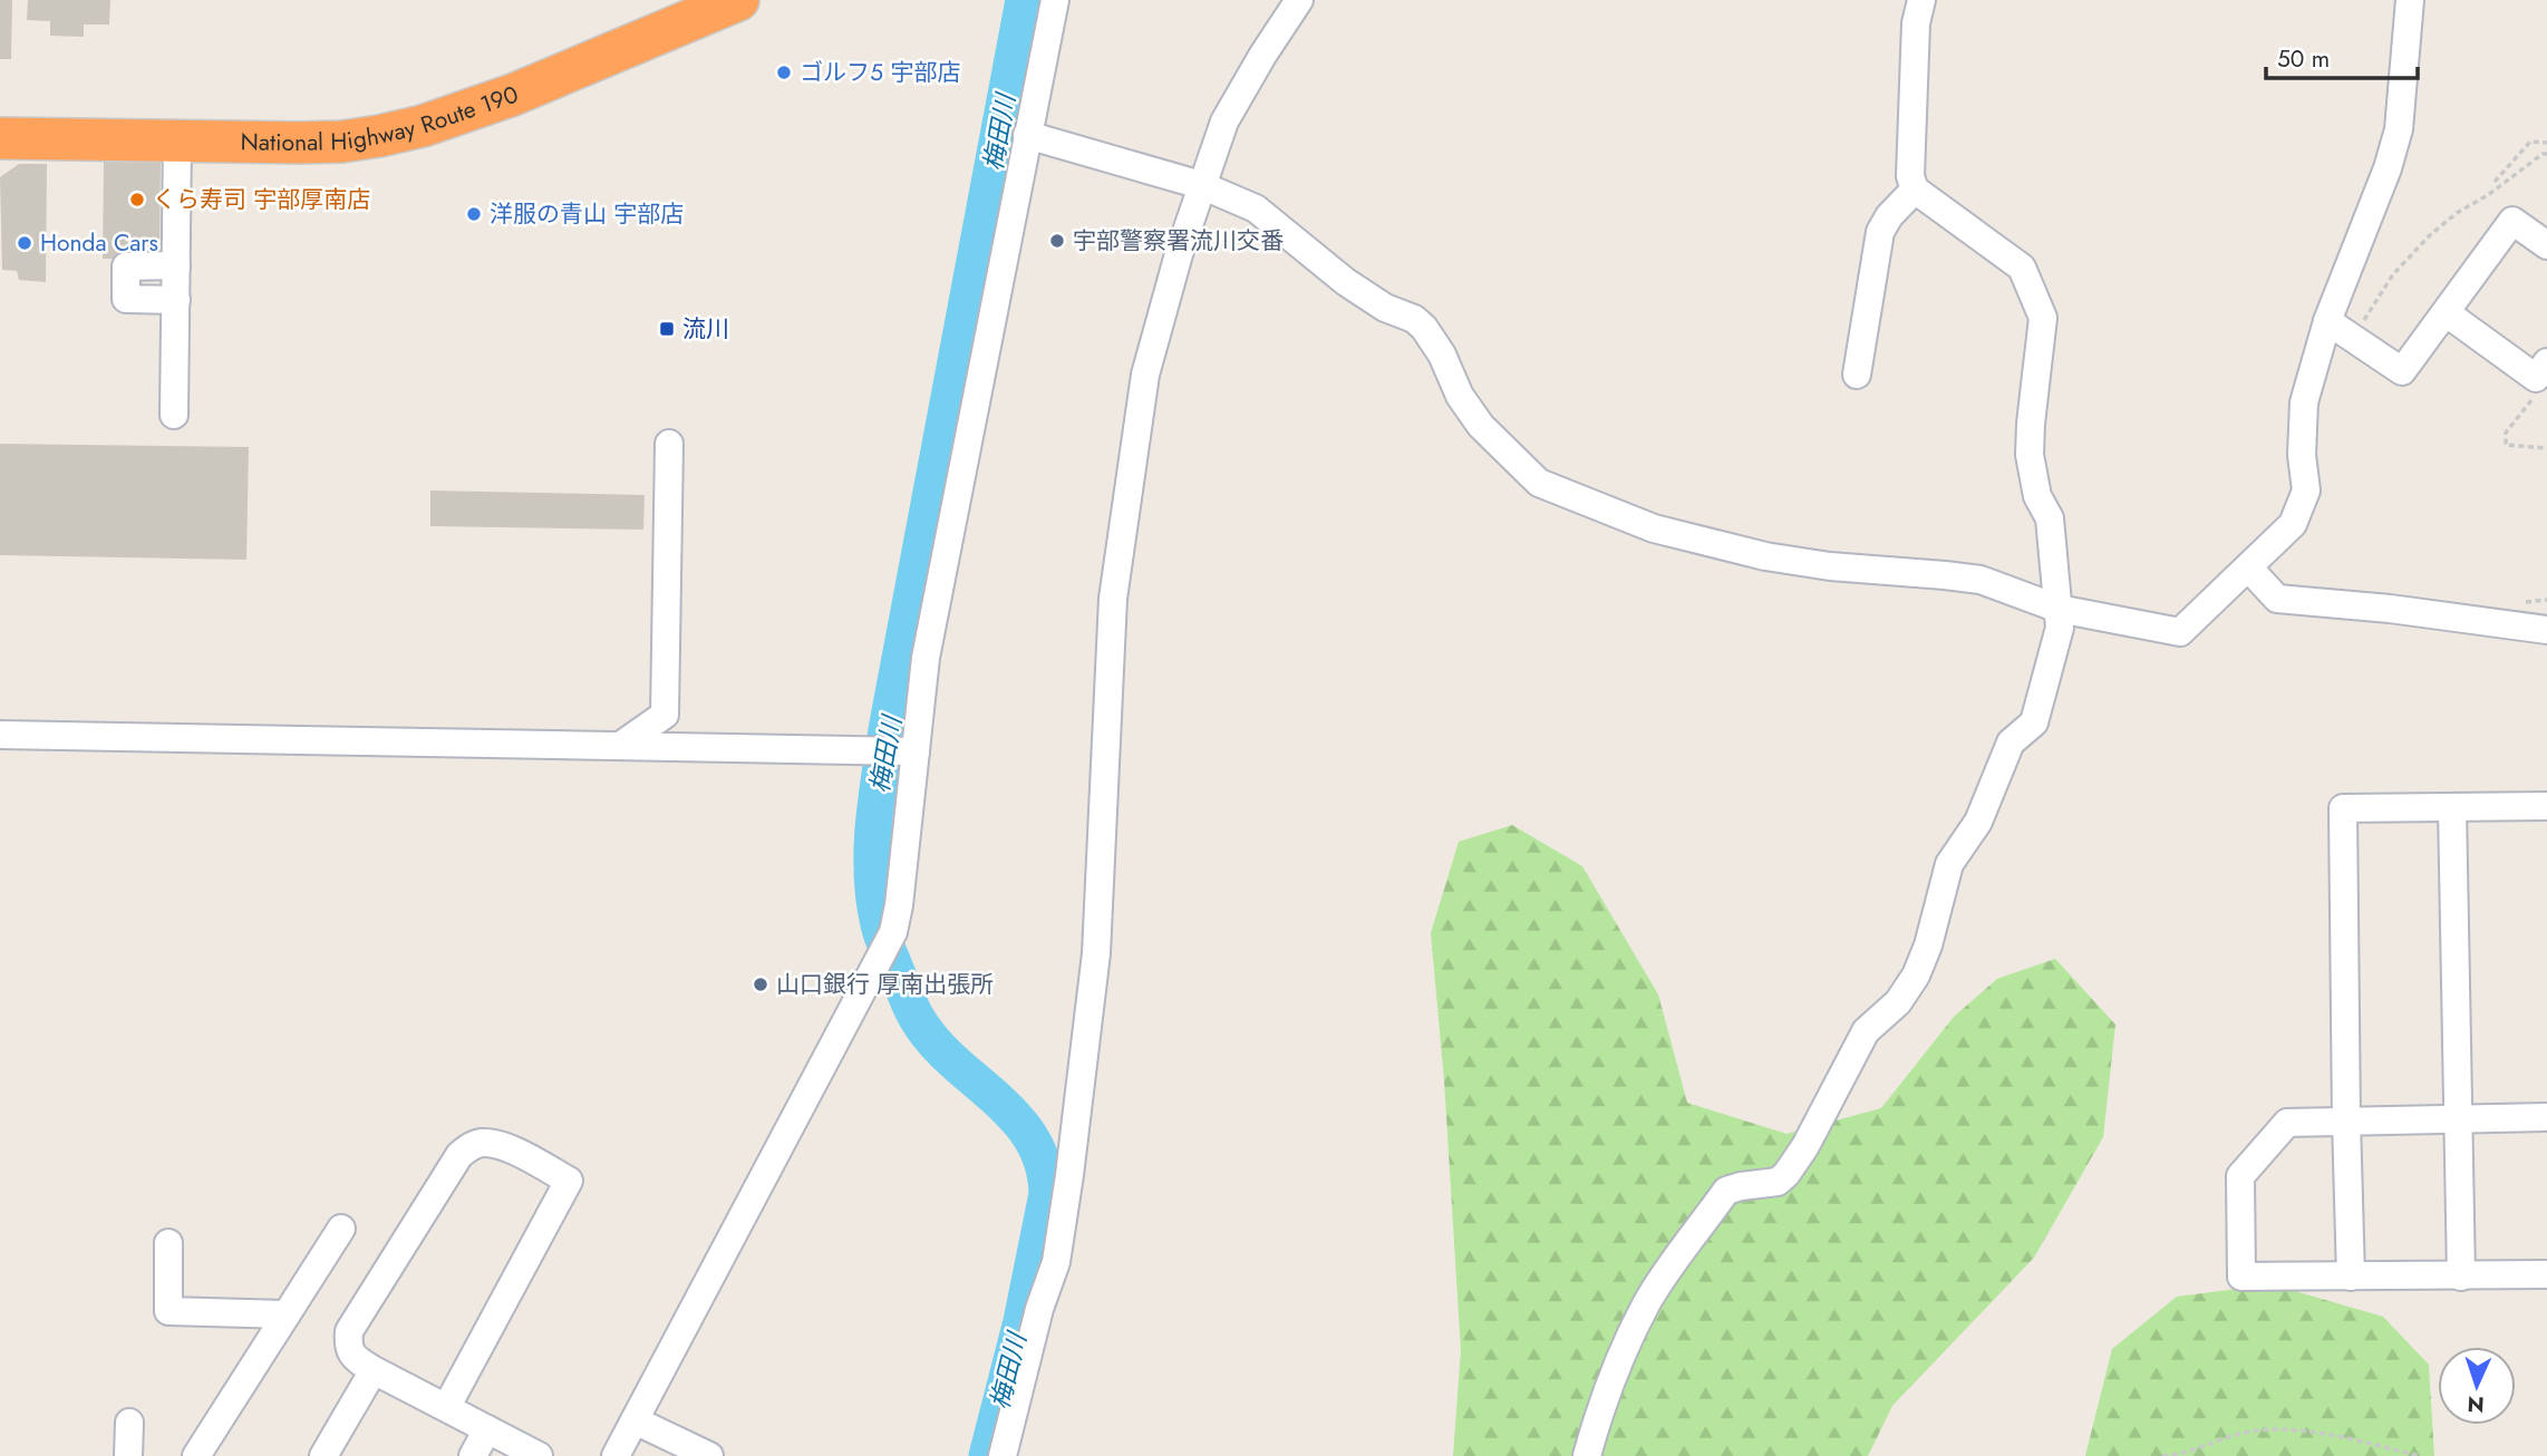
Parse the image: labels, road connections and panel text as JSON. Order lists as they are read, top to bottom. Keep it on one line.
{"streets":{"highway":["National Highway Route 190"]},"water":["梅田川"],"places":{"other":["ゴルフ５ 宇部店","くら寿司 宇部厚南店","洋服の青山 宇部店","宇部警察署流川交番","Honda Cars","山口銀行 厚南出張所"],"transit":["流川"]},"scale_bar":"50 m","north":"bottom"}
